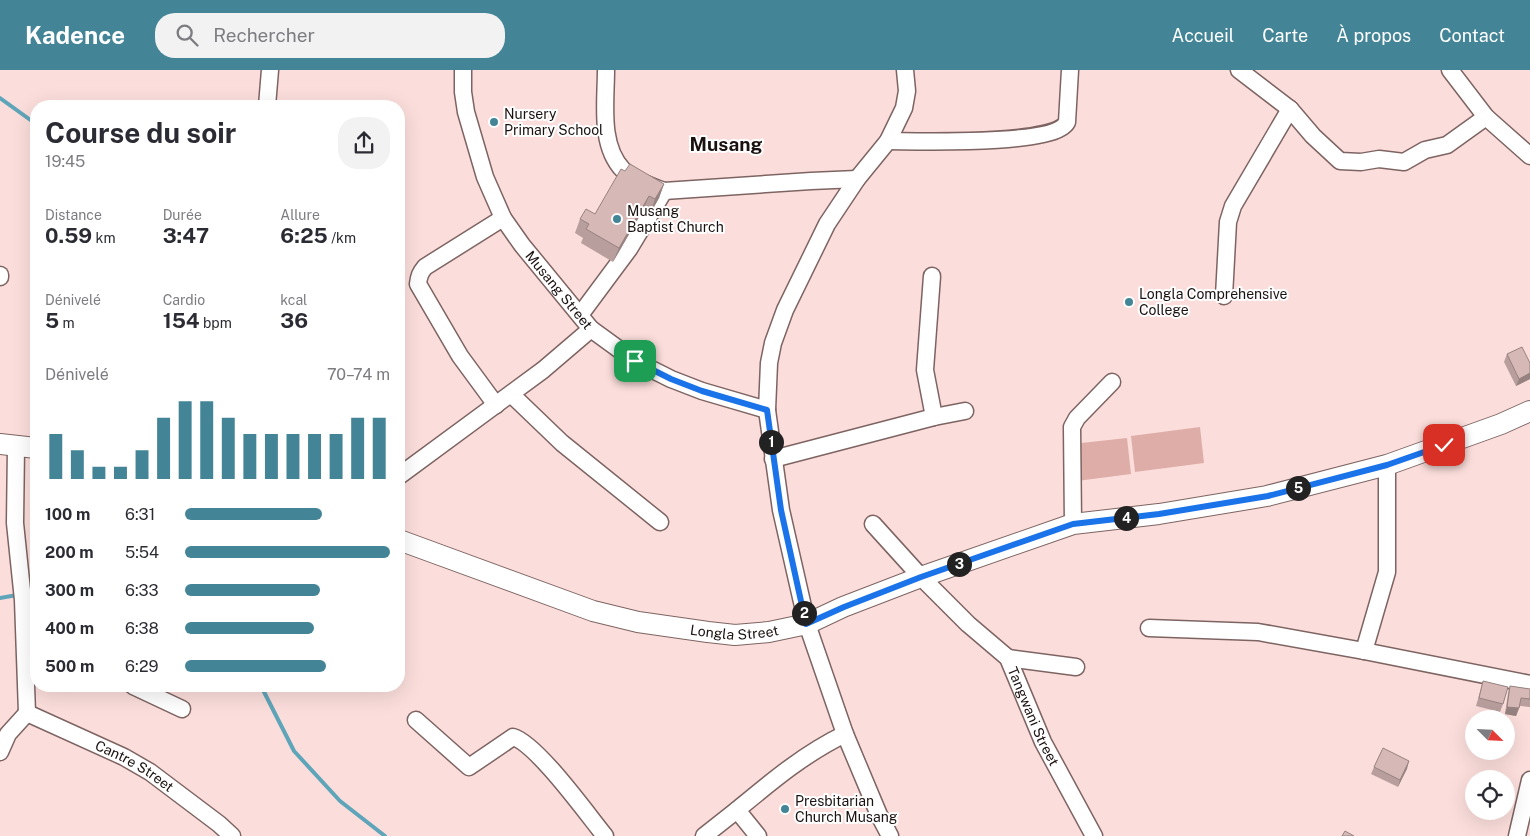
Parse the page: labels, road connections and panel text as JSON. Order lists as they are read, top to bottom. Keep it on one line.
{"streets":{"main road":["Longla Street"],"street":["Musang Street","Tangwani Street","Cantre Street"]},"crossings":[["Longla Street","Tangwani Street"]],"districts":["Musang"],"places":["Nursery Primary School","Musang Baptist Church","Longla Comprehensive College","Presbitarian Church Musang"],"north":"bottom right","page":{"header":"Kadence","search":"Rechercher","nav":["Accueil","Carte","À propos","Contact"],"heading":["Course du soir","19:45"],"stats":[["Distance","0.59 km"],["Durée","3:47"],["Allure","6:25 /km"],["Dénivelé","5 m"],["Cardio","154 bpm"],["kcal","36"]],"chart":["Dénivelé","70–74 m"],"pins":["1","5","4","3","2"],"list":[{"name":"100 m","note":"6:31"},{"name":"200 m","note":"5:54"},{"name":"300 m","note":"6:33"},{"name":"400 m","note":"6:38"},{"name":"500 m","note":"6:29"}]}}
